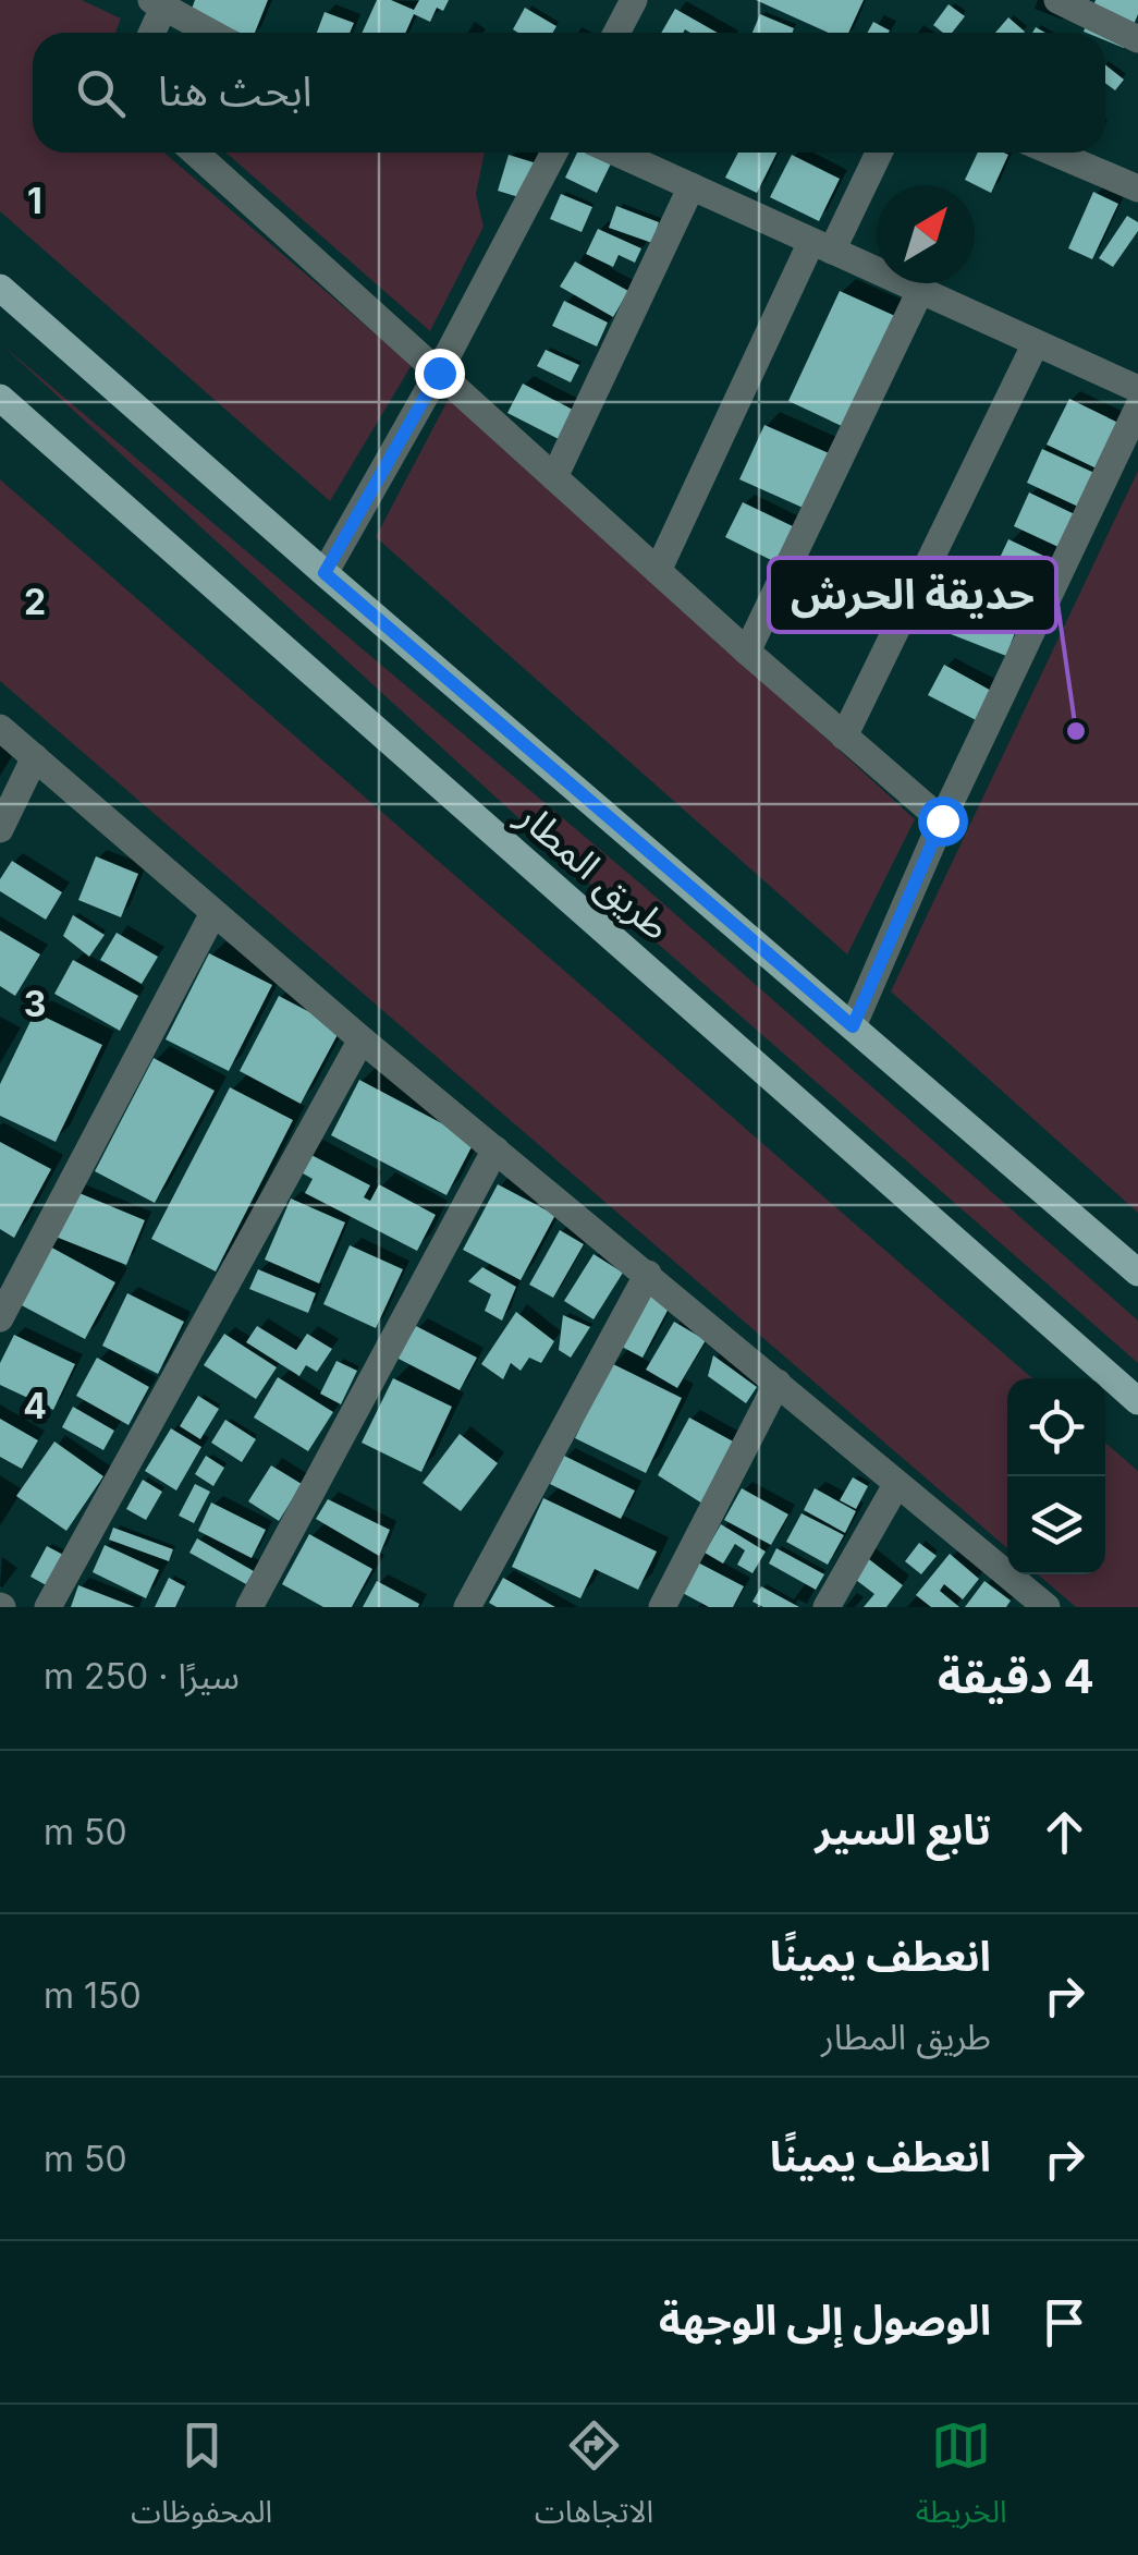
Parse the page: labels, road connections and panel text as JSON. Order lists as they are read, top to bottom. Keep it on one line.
{"streets":{"main road":["طريق المطار"]},"places":["حديقة الحرش"],"north":"top right","page":{"search":"ابحث هنا","heading":["4 دقيقة","سيرًا · 250 m"],"list":[["تابع السير","50 m"],["انعطف يمينًا","طريق المطار","150 m"],["انعطف يمينًا","50 m"],"الوصول إلى الوجهة"],"nav":["الخريطة","الاتجاهات","المحفوظات"]},"grid":{"rows":["1","2","3","4"]}}
